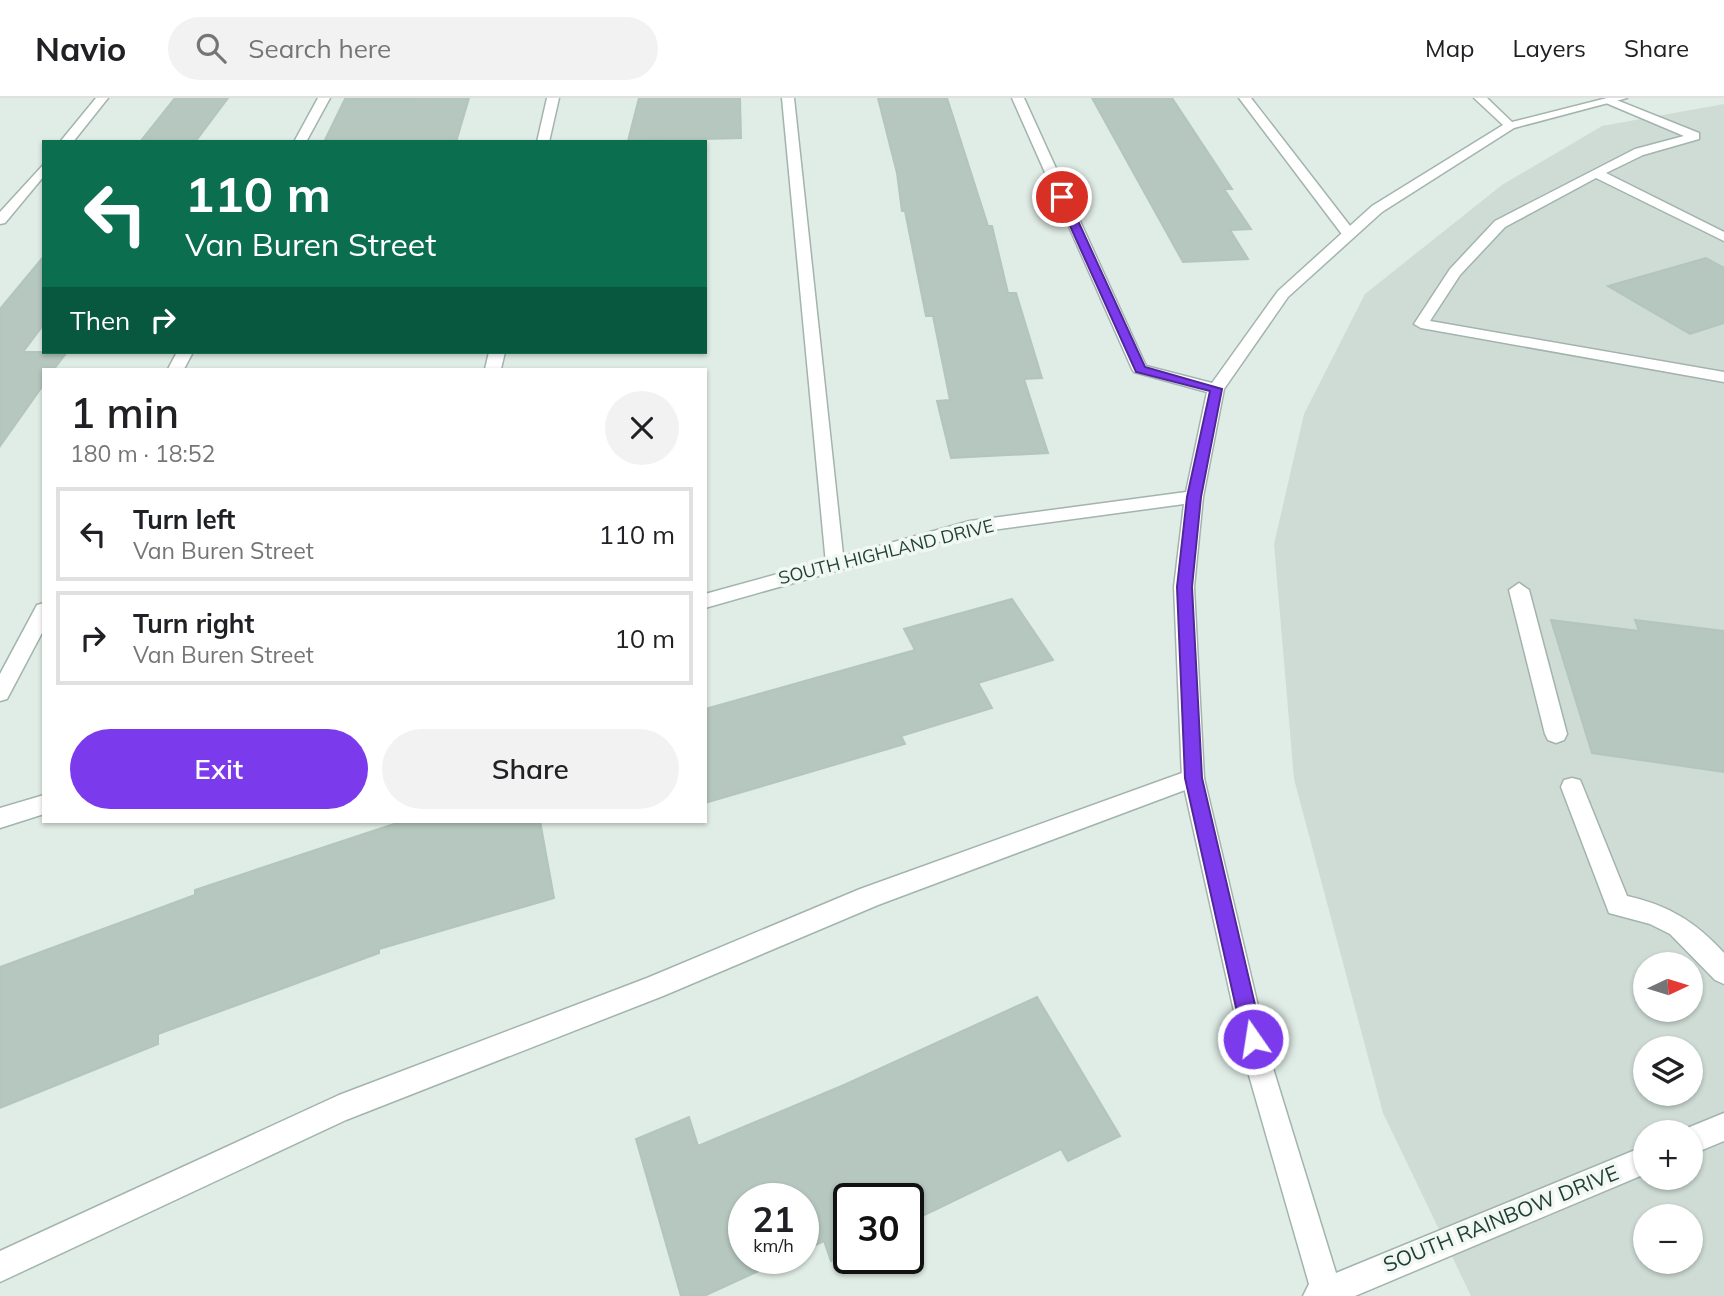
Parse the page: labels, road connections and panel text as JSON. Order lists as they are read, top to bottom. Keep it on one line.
{"streets":{"street":["SOUTH HIGHLAND DRIVE","SOUTH RAINBOW DRIVE"]},"north":"right","page":{"header":"Navio","search":"Search here","nav":["Map","Layers","Share"],"turn":["110 m","Van Buren Street"],"then":"Then","heading":["1 min","180 m · 18:52"],"list":[{"name":"Turn left","note":"Van Buren Street","value":"110 m"},{"name":"Turn right","note":"Van Buren Street","value":"10 m"}],"buttons":["Exit","Share"],"map_buttons":["+","−"],"speed":"21 km/h","limit":"30"}}
